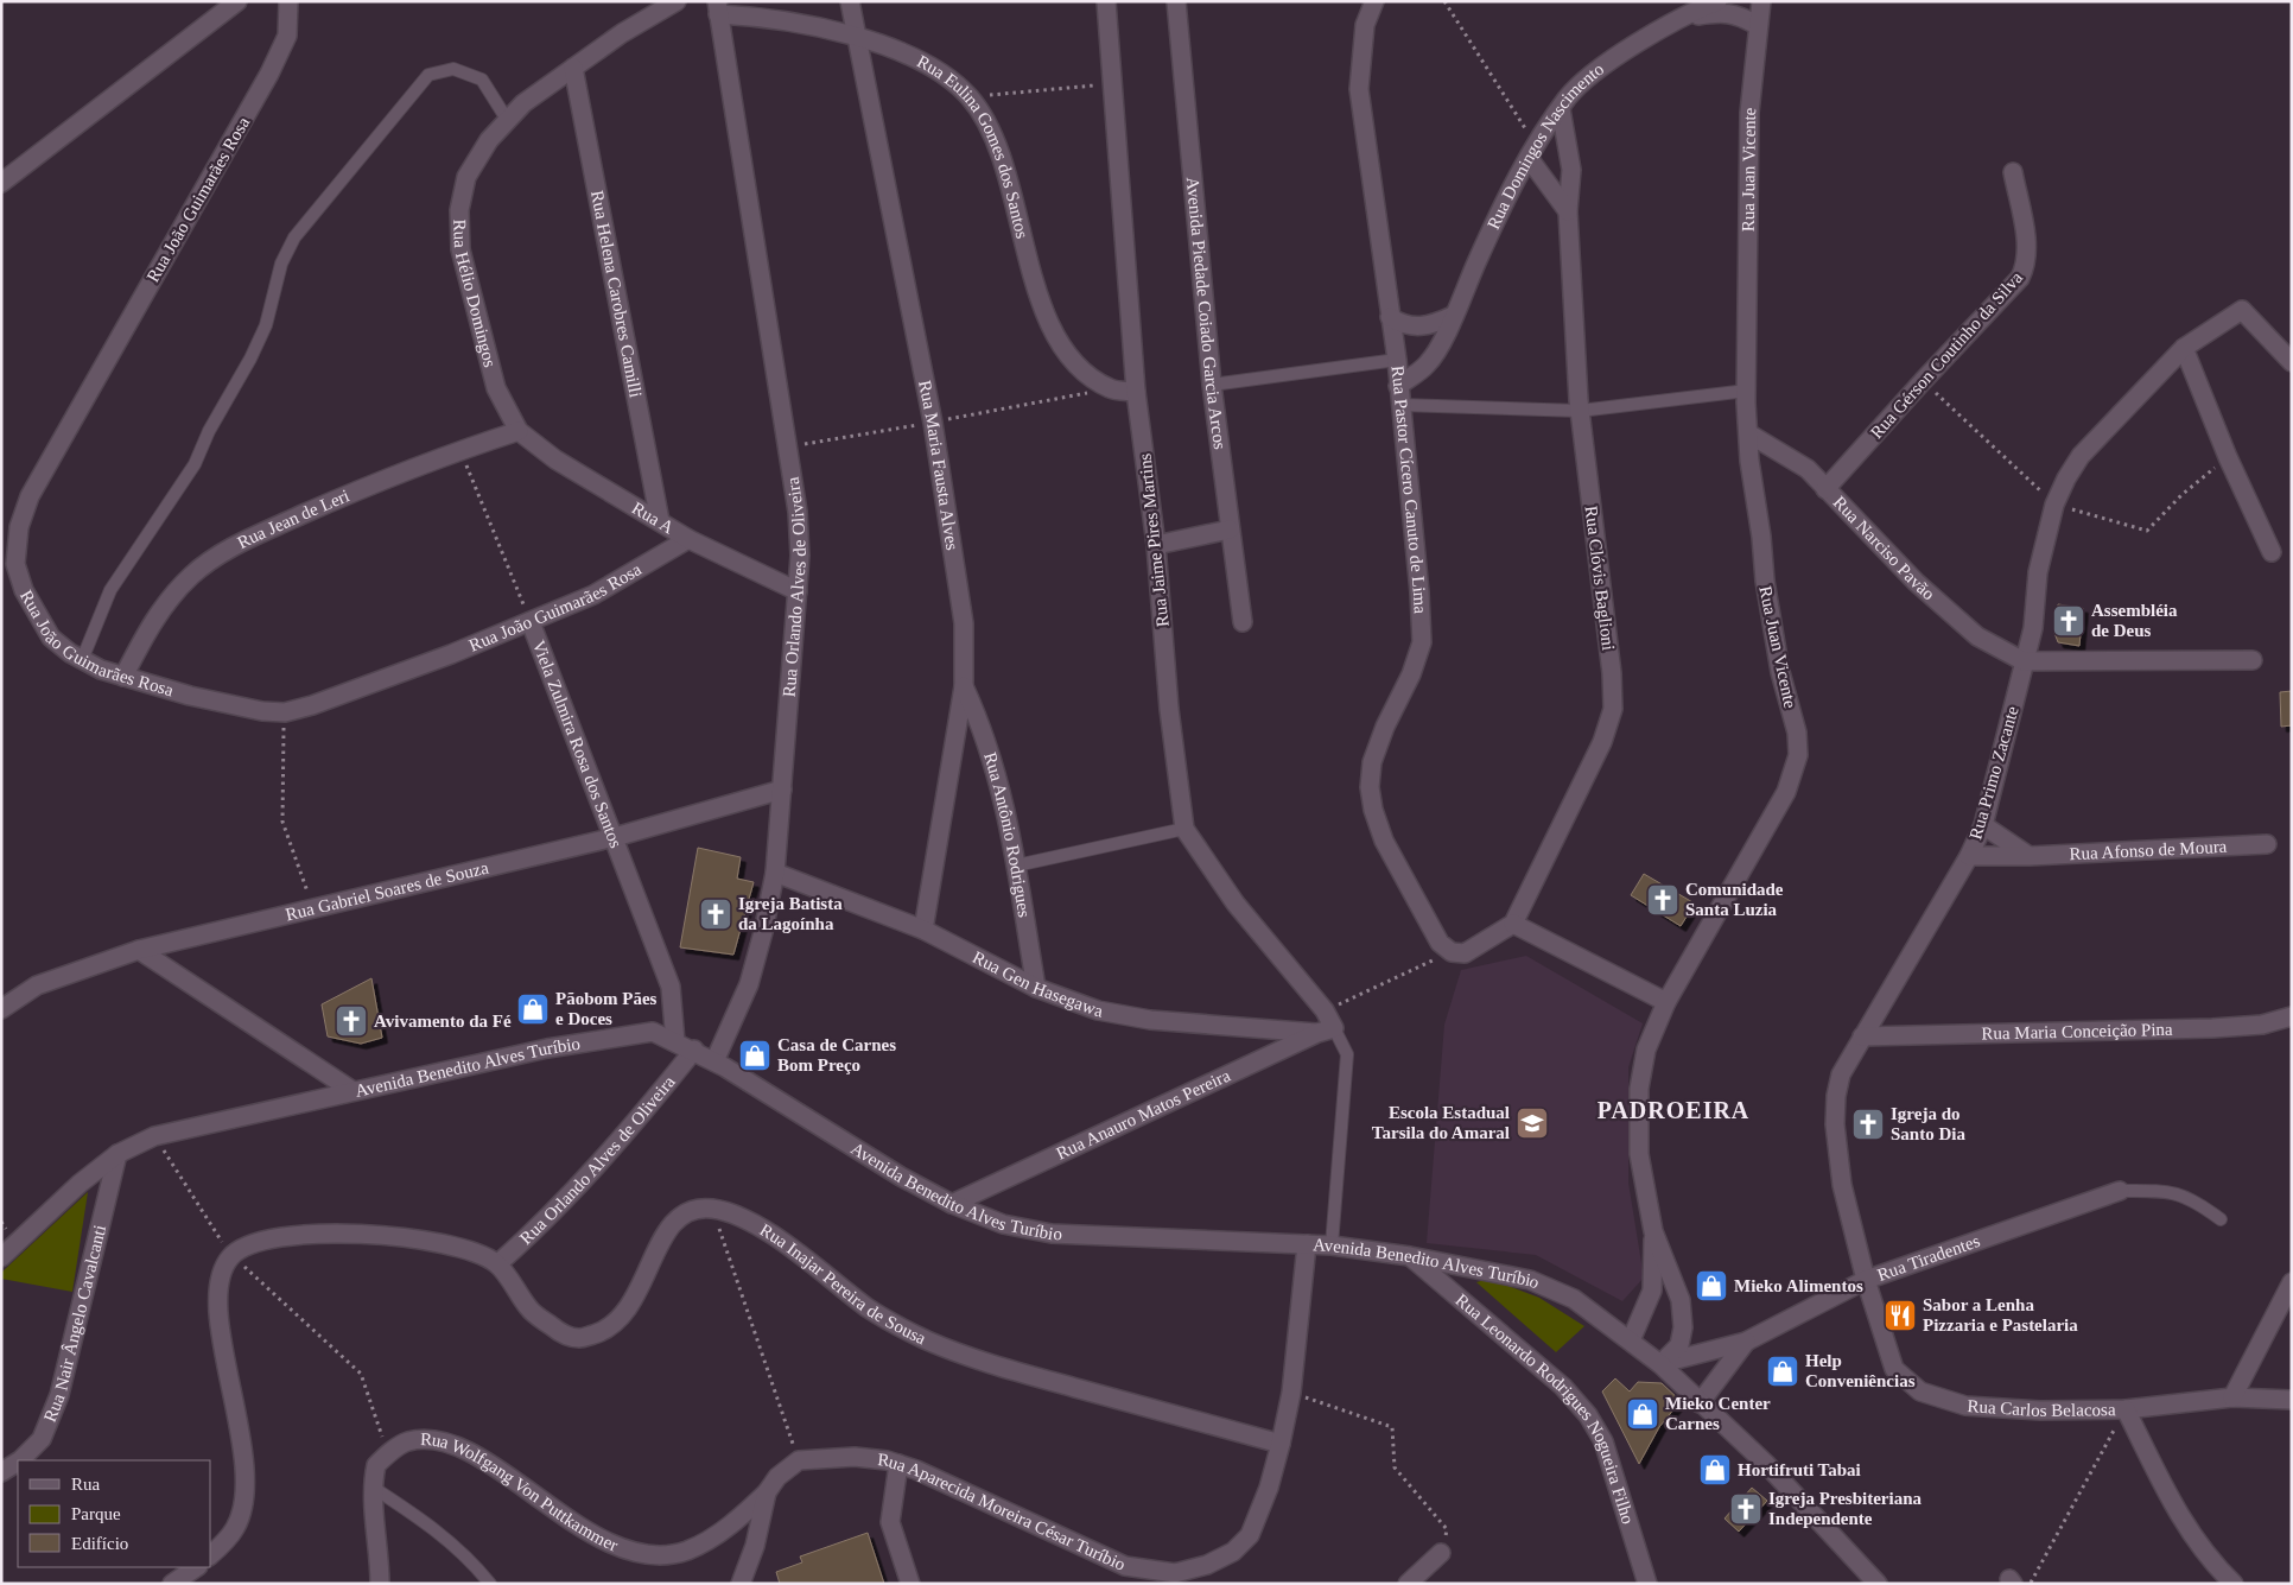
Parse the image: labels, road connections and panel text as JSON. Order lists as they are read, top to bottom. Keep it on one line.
{"streets":{"street":["Rua Domingos Nascimento","Rua Eulina Gomes dos Santos","Rua Juan Vicente","Rua João Guimarães Rosa","Rua Hélio Domingos","Rua Helena Carobres Camilli","Avenida Piedade Coiado Garcia Arcos","Rua Gérson Coutinho da Silva","Rua Maria Fausta Alves","Rua Pastor Cícero Canuto de Lima","Rua A","Rua Jean de Leri","Rua Jaime Pires Martins","Rua Narciso Pavão","Rua Clóvis Baglioni","Rua Orlando Alves de Oliveira","Viela Zulmira Rosa dos Santos","Rua Primo Zacante","Rua Antônio Rodrigues","Rua Afonso de Moura","Rua Gabriel Soares de Souza","Rua Gen Hasegawa","Rua Maria Conceição Pina","Avenida Benedito Alves Turíbio","Rua Anauro Matos Pereira","Rua Tiradentes","Rua Inajar Pereira de Sousa","Rua Nair Ângelo Cavalcanti","Rua Carlos Belacosa","Rua Leonardo Rodrigues Nogueira Filho","Rua Wolfgang Von Puttkammer","Rua Aparecida Moreira César Turíbio"]},"crossings":[["Rua Domingos Nascimento","Rua Pastor Cícero Canuto de Lima"],["Rua Domingos Nascimento","Rua Clóvis Baglioni"],["Rua Eulina Gomes dos Santos","Rua Maria Fausta Alves"],["Rua Eulina Gomes dos Santos","Rua Jaime Pires Martins"],["Rua Eulina Gomes dos Santos","Rua Orlando Alves de Oliveira"],["Rua Juan Vicente","Rua Narciso Pavão"],["Rua Juan Vicente","Avenida Benedito Alves Turíbio"],["Rua Juan Vicente","Rua Tiradentes"],["Rua João Guimarães Rosa","Rua A"],["Rua João Guimarães Rosa","Rua Jean de Leri"],["Rua João Guimarães Rosa","Viela Zulmira Rosa dos Santos"],["Rua Hélio Domingos","Rua Helena Carobres Camilli"],["Rua Hélio Domingos","Rua A"],["Rua Hélio Domingos","Rua Jean de Leri"],["Rua Helena Carobres Camilli","Rua A"],["Rua Gérson Coutinho da Silva","Rua Narciso Pavão"],["Rua Maria Fausta Alves","Rua Antônio Rodrigues"],["Rua Maria Fausta Alves","Rua Gen Hasegawa"],["Rua Pastor Cícero Canuto de Lima","Rua Clóvis Baglioni"],["Rua A","Rua Jean de Leri"],["Rua A","Rua Orlando Alves de Oliveira"],["Rua Jean de Leri","Viela Zulmira Rosa dos Santos"],["Rua Jaime Pires Martins","Rua Gen Hasegawa"],["Rua Jaime Pires Martins","Rua Anauro Matos Pereira"],["Rua Narciso Pavão","Rua Primo Zacante"],["Rua Orlando Alves de Oliveira","Rua Gabriel Soares de Souza"],["Rua Orlando Alves de Oliveira","Rua Gen Hasegawa"],["Rua Orlando Alves de Oliveira","Avenida Benedito Alves Turíbio"],["Viela Zulmira Rosa dos Santos","Rua Gabriel Soares de Souza"],["Viela Zulmira Rosa dos Santos","Avenida Benedito Alves Turíbio"],["Rua Primo Zacante","Rua Afonso de Moura"],["Rua Primo Zacante","Rua Maria Conceição Pina"],["Rua Primo Zacante","Rua Tiradentes"],["Rua Primo Zacante","Rua Carlos Belacosa"],["Rua Antônio Rodrigues","Rua Gen Hasegawa"],["Rua Gen Hasegawa","Rua Anauro Matos Pereira"],["Avenida Benedito Alves Turíbio","Rua Anauro Matos Pereira"],["Avenida Benedito Alves Turíbio","Rua Tiradentes"],["Avenida Benedito Alves Turíbio","Rua Nair Ângelo Cavalcanti"],["Avenida Benedito Alves Turíbio","Rua Leonardo Rodrigues Nogueira Filho"],["Avenida Benedito Alves Turíbio","Rua Aparecida Moreira César Turíbio"],["Rua Tiradentes","Rua Carlos Belacosa"],["Rua Inajar Pereira de Sousa","Rua Aparecida Moreira César Turíbio"]],"districts":["PADROEIRA"],"places":{"church":["Assembléia de Deus","Comunidade Santa Luzia","Igreja Batista da Lagoínha","Avivamento da Fé","Igreja do Santo Dia","Igreja Presbiteriana Independente"],"shop":["Pãobom Pães e Doces","Casa de Carnes Bom Preço","Mieko Alimentos","Help Conveniências","Mieko Center Carnes","Hortifruti Tabai"],"school or university":["Escola Estadual Tarsila do Amaral"],"restaurant":["Sabor a Lenha Pizzaria e Pastelaria"]},"legend":["Rua","Parque","Edifício"]}
